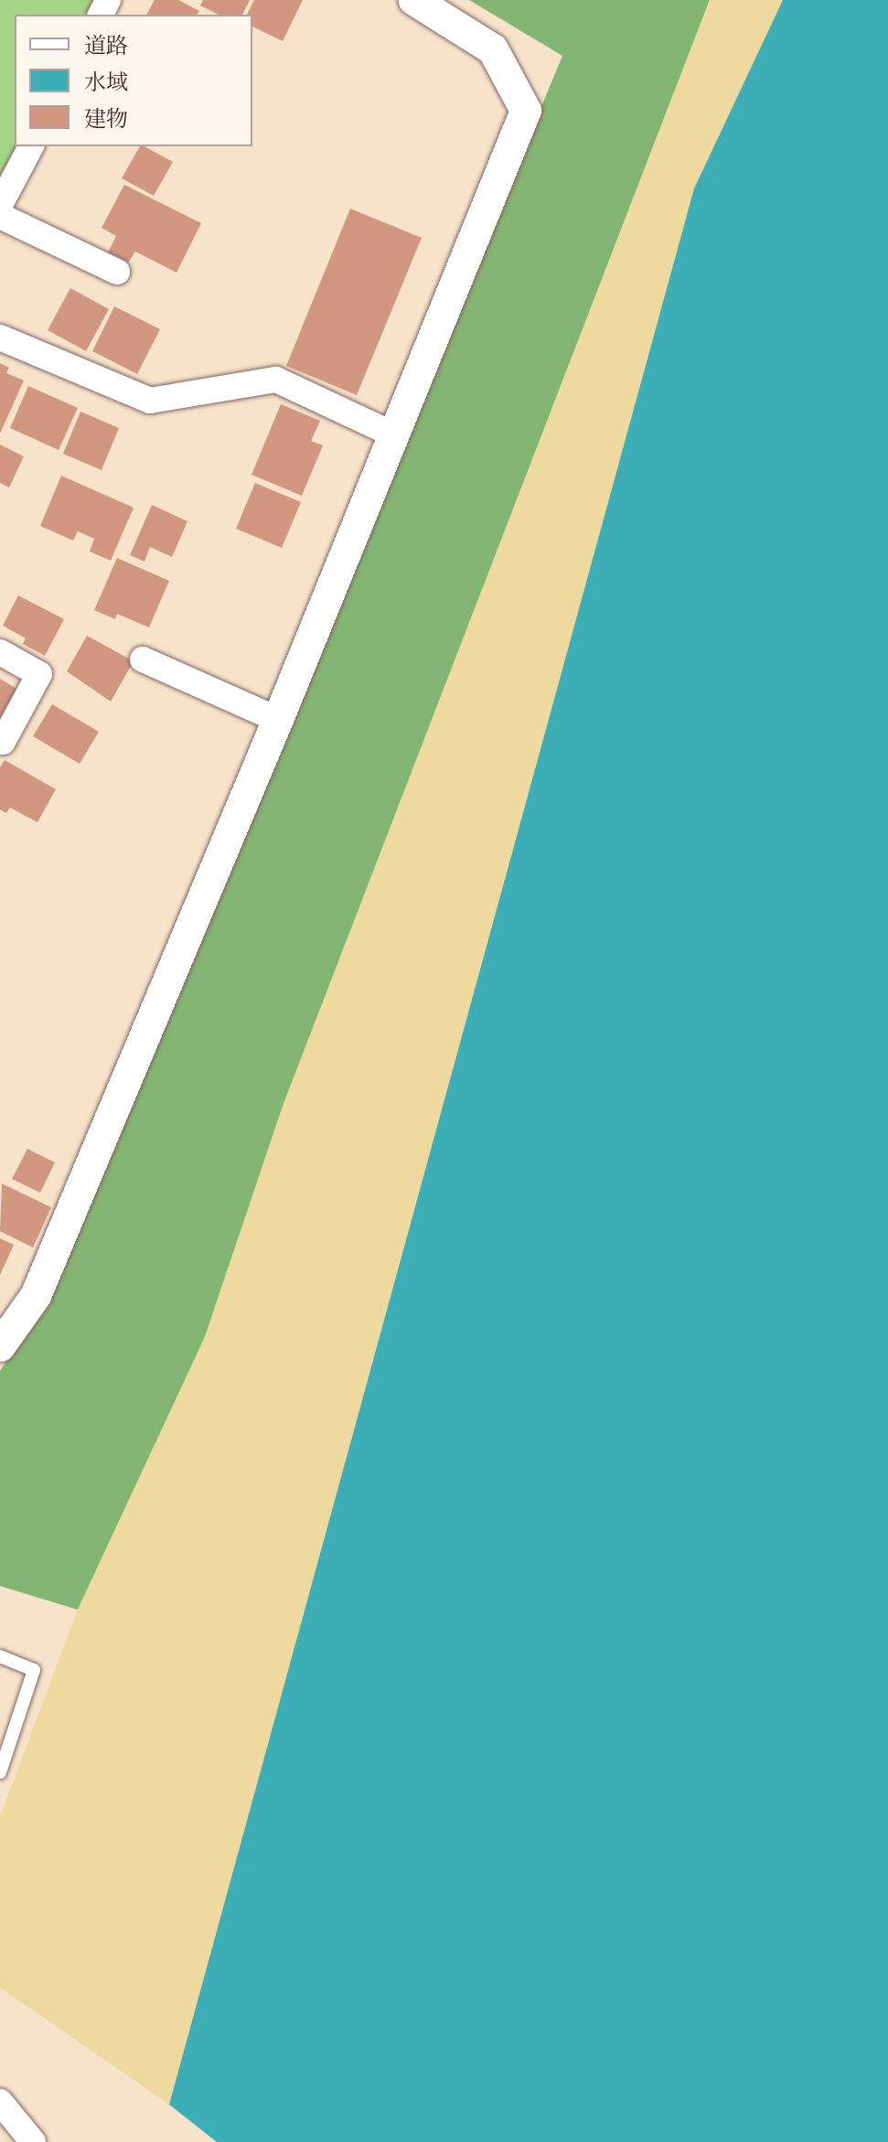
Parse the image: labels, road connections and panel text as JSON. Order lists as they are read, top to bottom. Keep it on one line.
{"legend":["道路","水域","建物"]}
